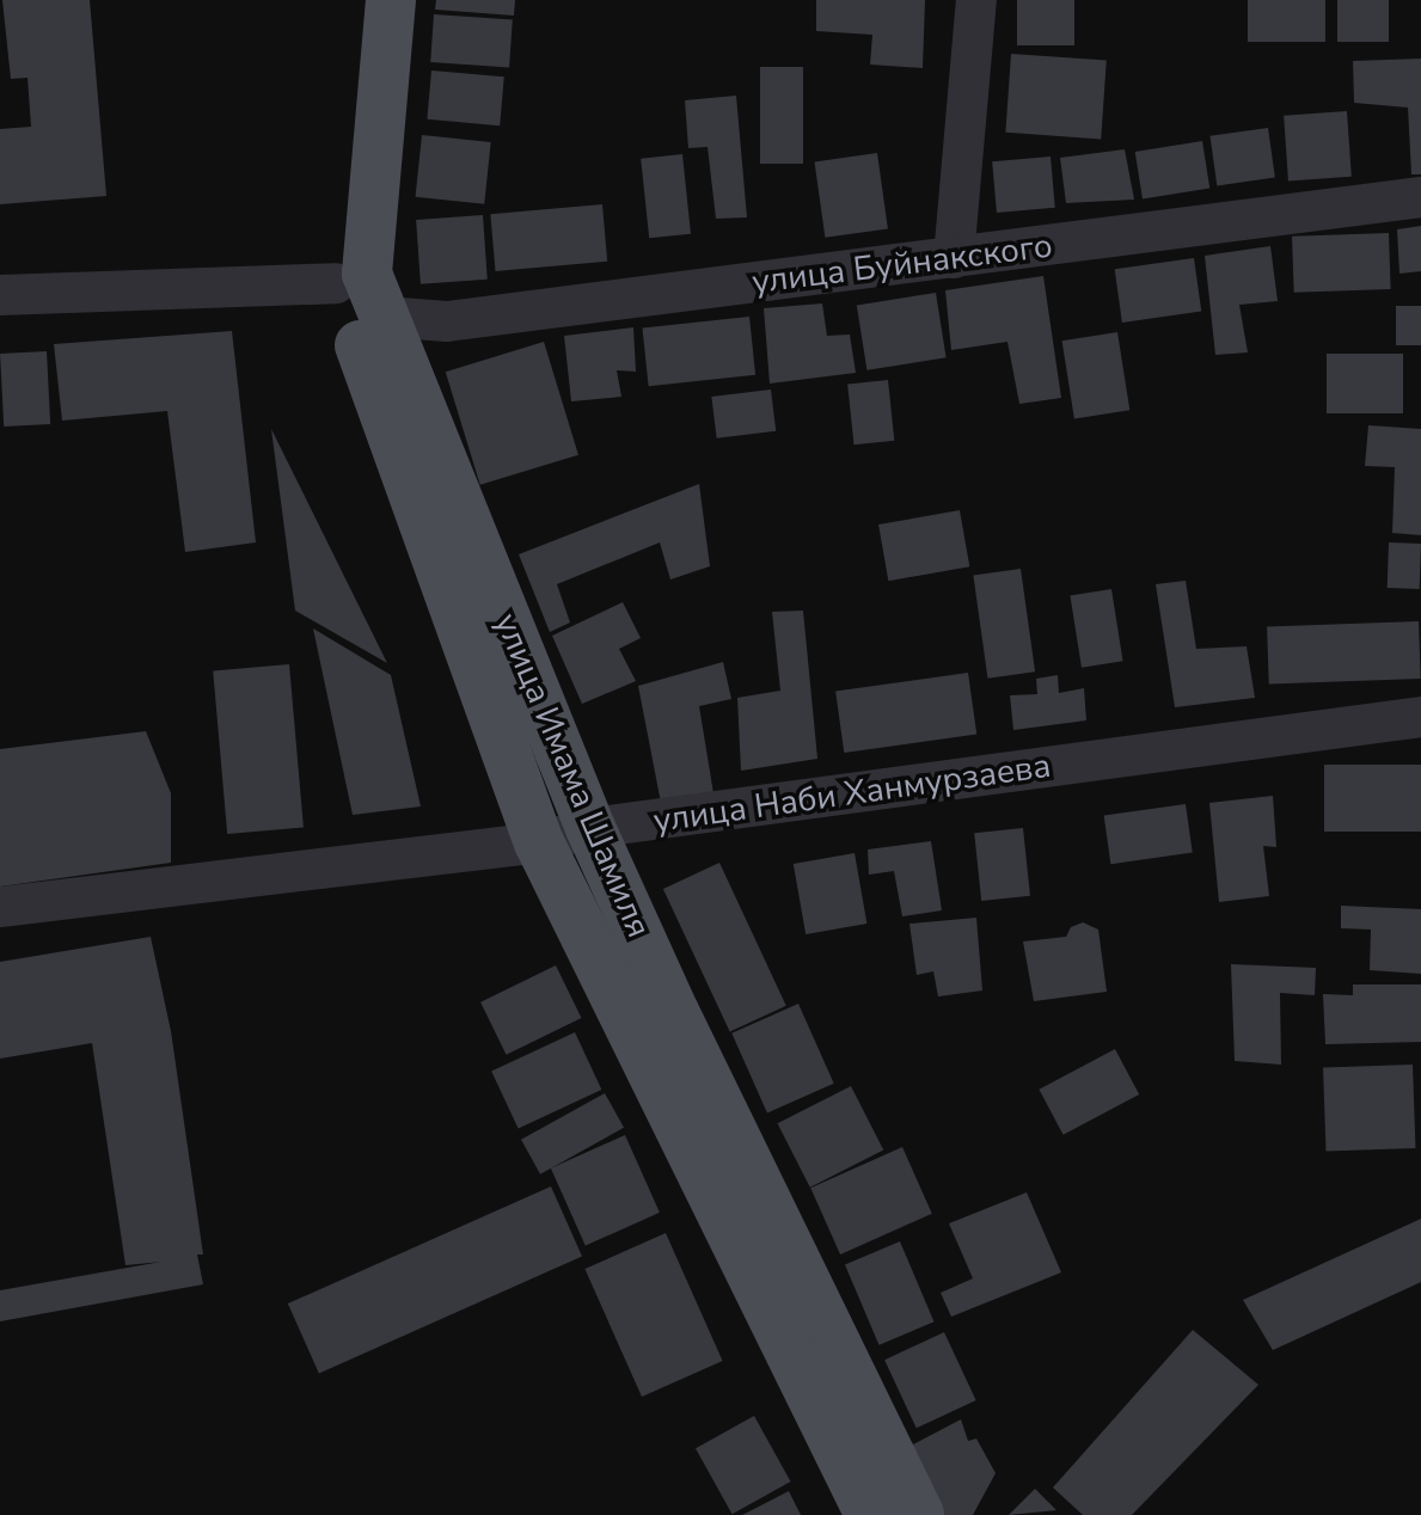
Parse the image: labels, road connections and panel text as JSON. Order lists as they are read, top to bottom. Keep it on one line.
{"streets":{"main road":["улица Имама Шамиля"],"street":["улица Буйнакского","улица Наби Ханмурзаева"]},"crossings":[["улица Буйнакского","улица Имама Шамиля"],["улица Имама Шамиля","улица Наби Ханмурзаева"]]}
